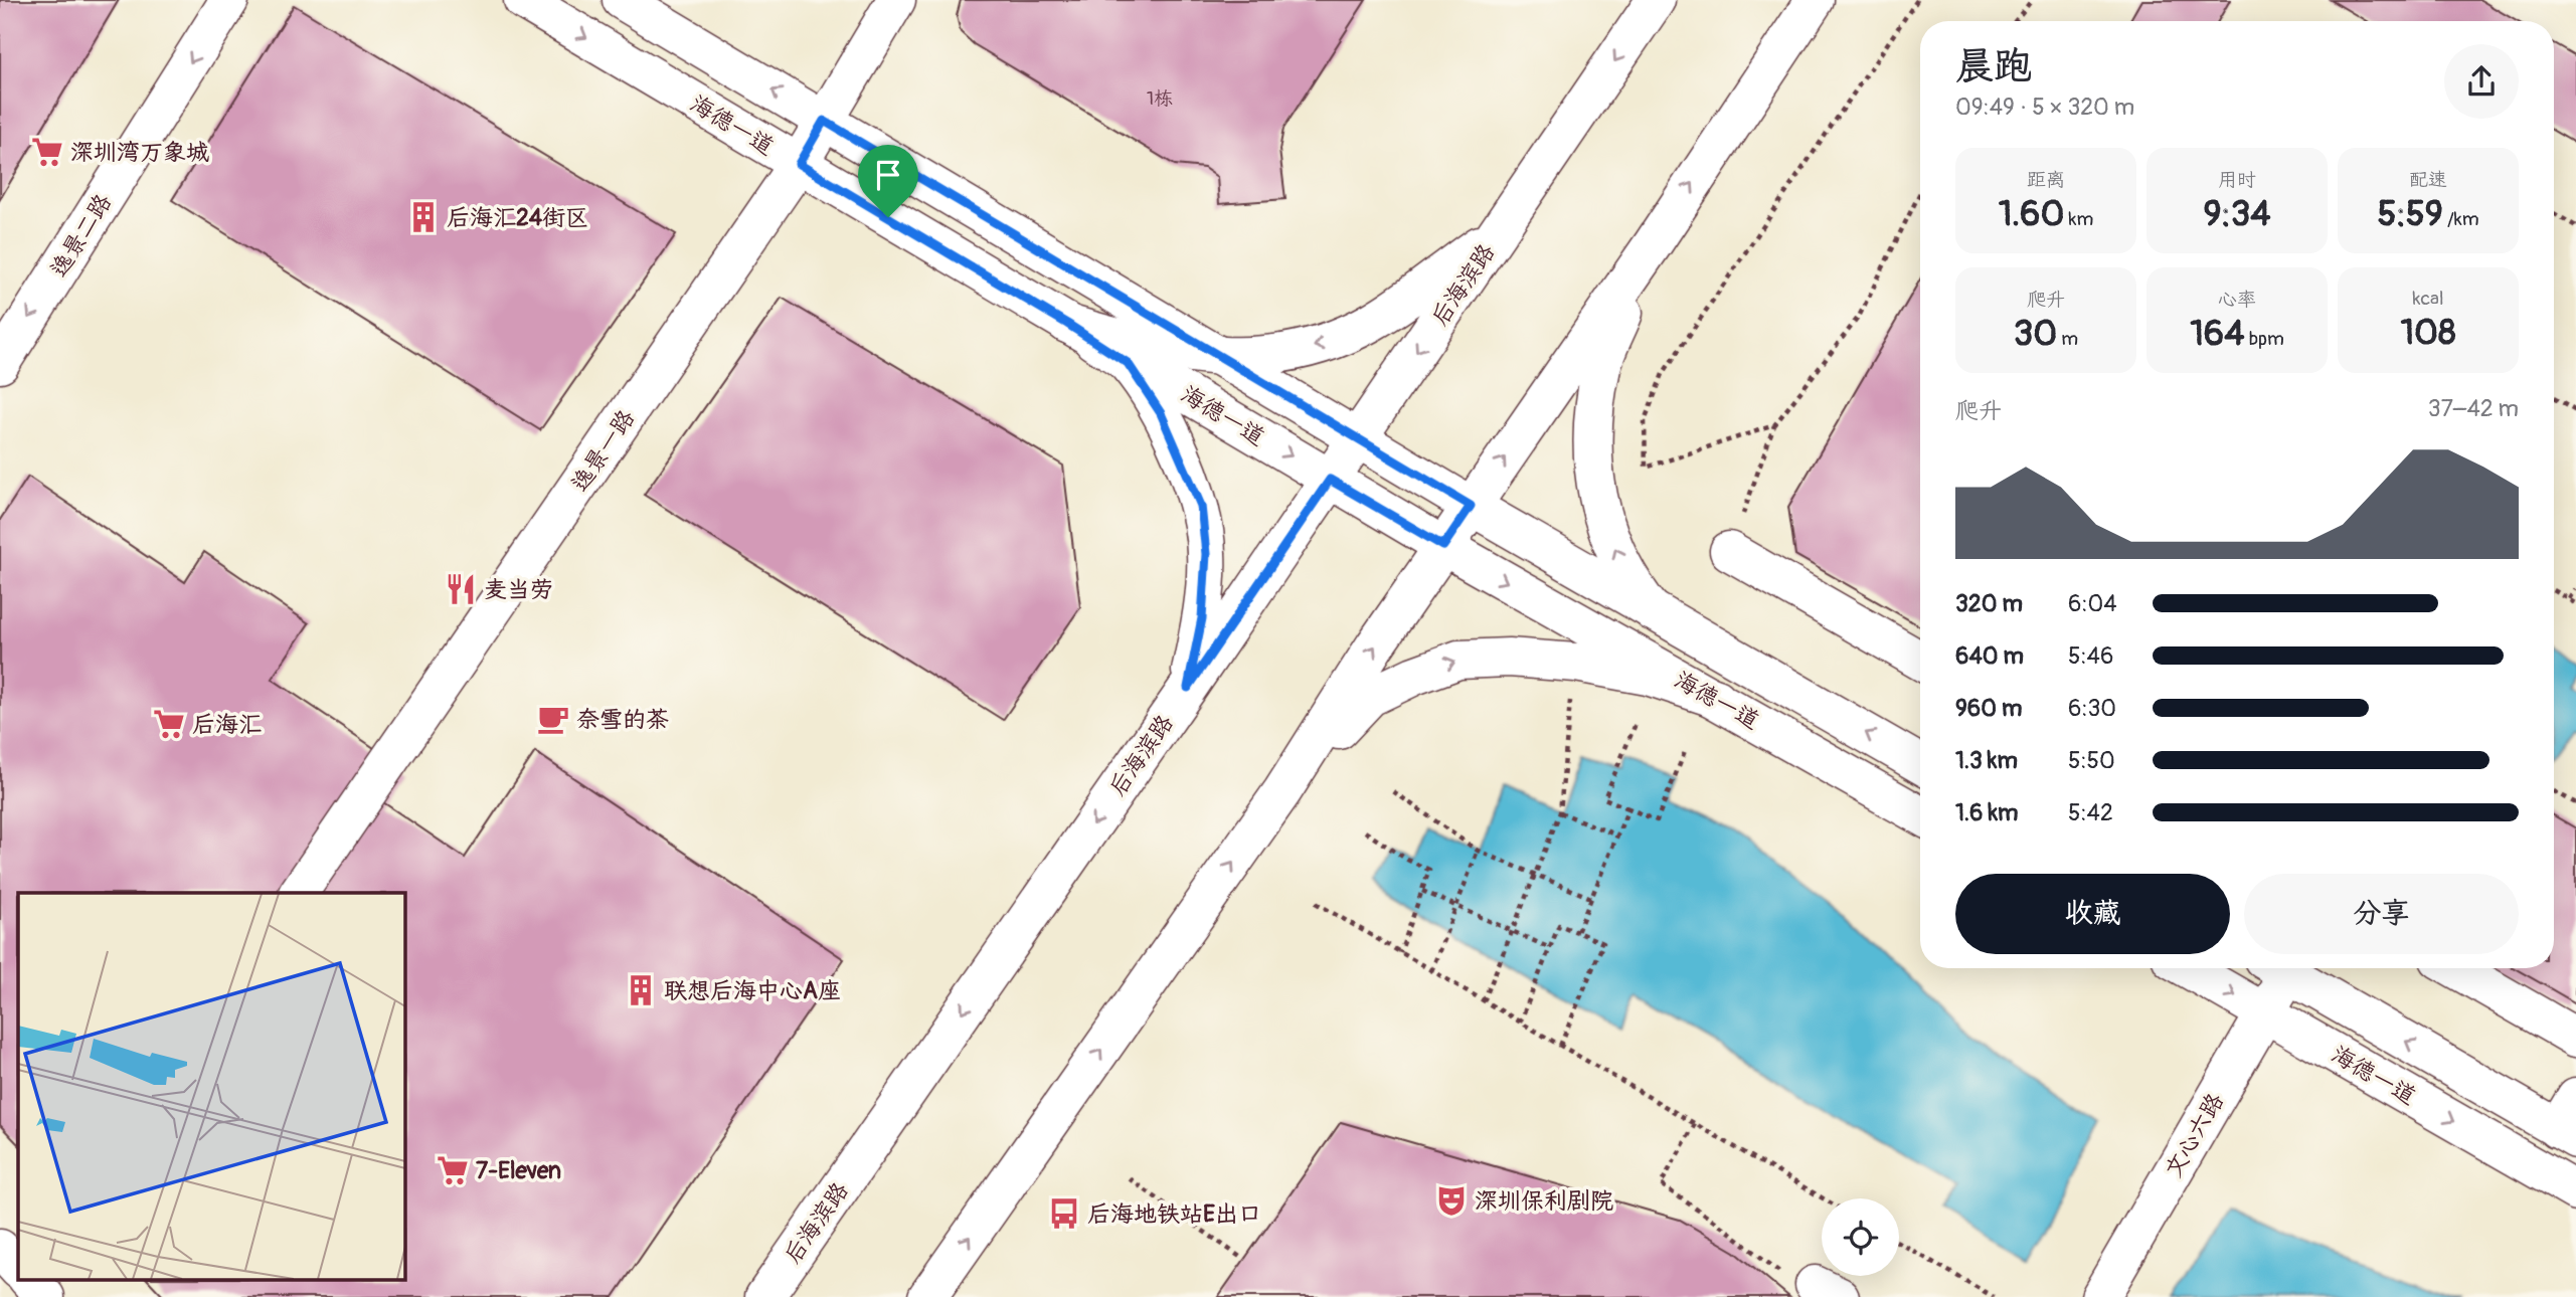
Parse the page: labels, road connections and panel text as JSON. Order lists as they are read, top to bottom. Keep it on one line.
{"streets":{"street":["海德一道","逸景二路","后海滨路","逸景一路","文心六路"]},"crossings":[["海德一道","后海滨路"],["海德一道","逸景一路"],["海德一道","文心六路"]],"one_way":["逸景二路"],"places":{"supermarket":["深圳湾万象城","后海汇","7-Eleven"],"building":["后海汇24街区","联想后海中心A座"],"restaurant":["麦当劳"],"cafe":["奈雪的茶"],"theatre":["深圳保利剧院"],"bus stop":["后海地铁站E出口"]},"house_numbers":["1栋"],"page":{"heading":["晨跑","09:49 · 5 × 320 m"],"stats":[["距离","1.60 km"],["用时","9:34"],["配速","5:59 /km"],["爬升","30 m"],["心率","164 bpm"],["kcal","108"]],"chart":["爬升","37–42 m"],"list":[{"name":"320 m","note":"6:04"},{"name":"640 m","note":"5:46"},{"name":"960 m","note":"6:30"},{"name":"1.3 km","note":"5:50"},{"name":"1.6 km","note":"5:42"}],"buttons":["收藏","分享"]}}
